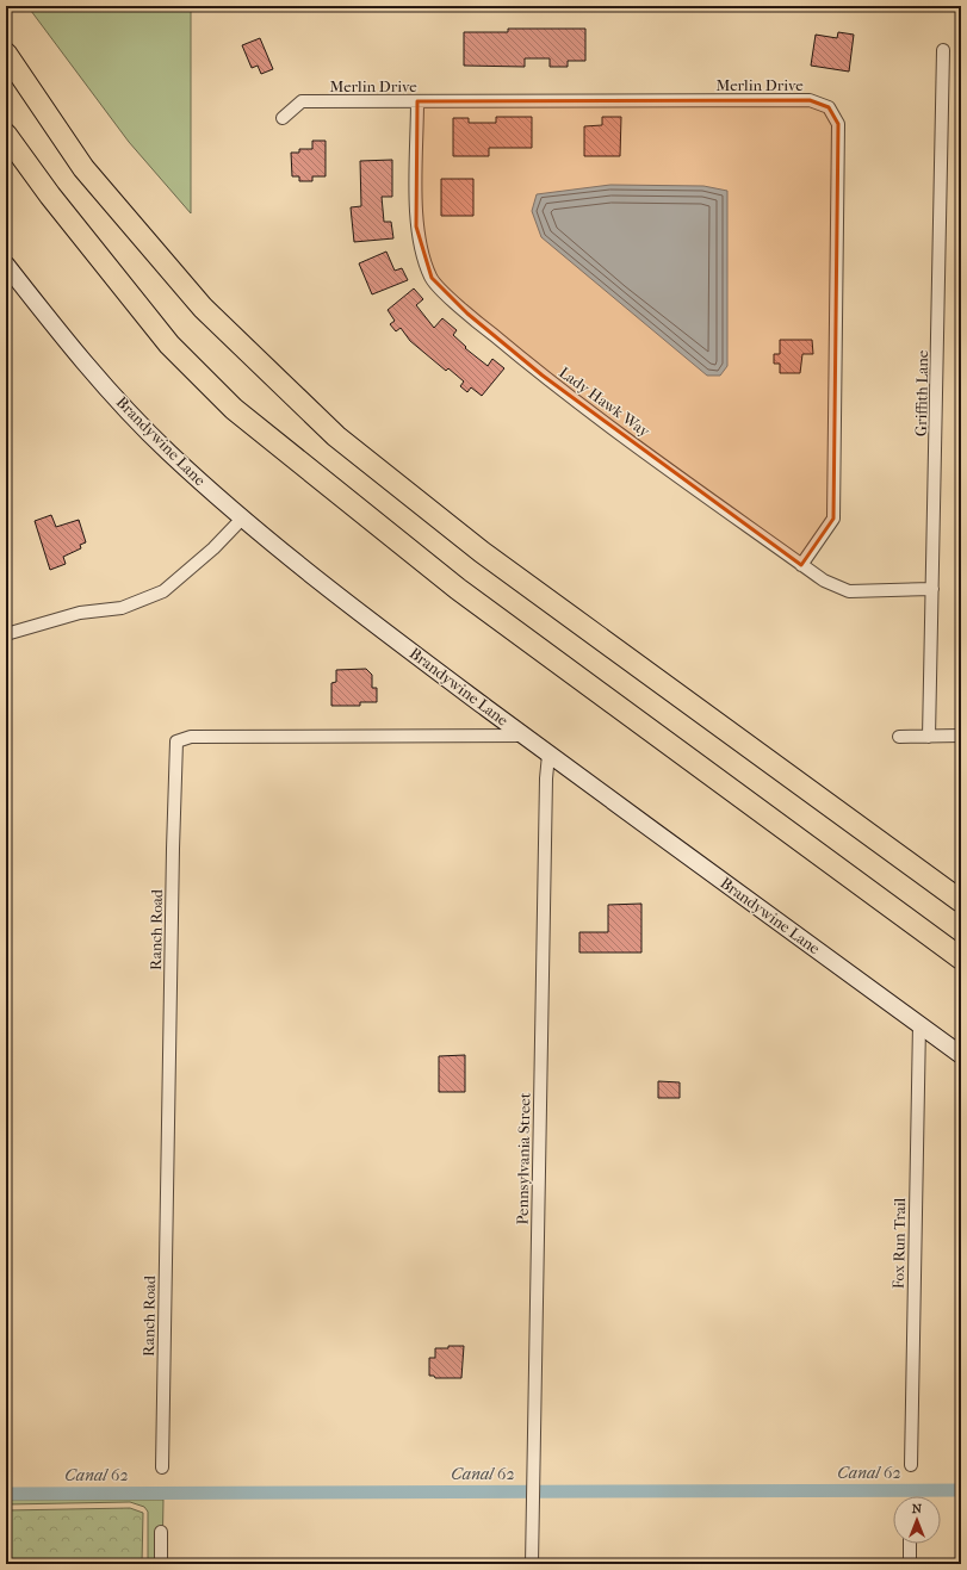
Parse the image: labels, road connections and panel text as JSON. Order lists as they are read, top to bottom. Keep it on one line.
{"streets":{"street":["Merlin Drive","Griffith Lane","Lady Hawk Way","Brandywine Lane","Ranch Road","Pennsylvania Street","Fox Run Trail"]},"crossings":[["Merlin Drive","Lady Hawk Way"],["Griffith Lane","Lady Hawk Way"],["Brandywine Lane","Ranch Road"],["Brandywine Lane","Pennsylvania Street"],["Brandywine Lane","Fox Run Trail"]],"water":["Canal 62"],"north":"top"}
